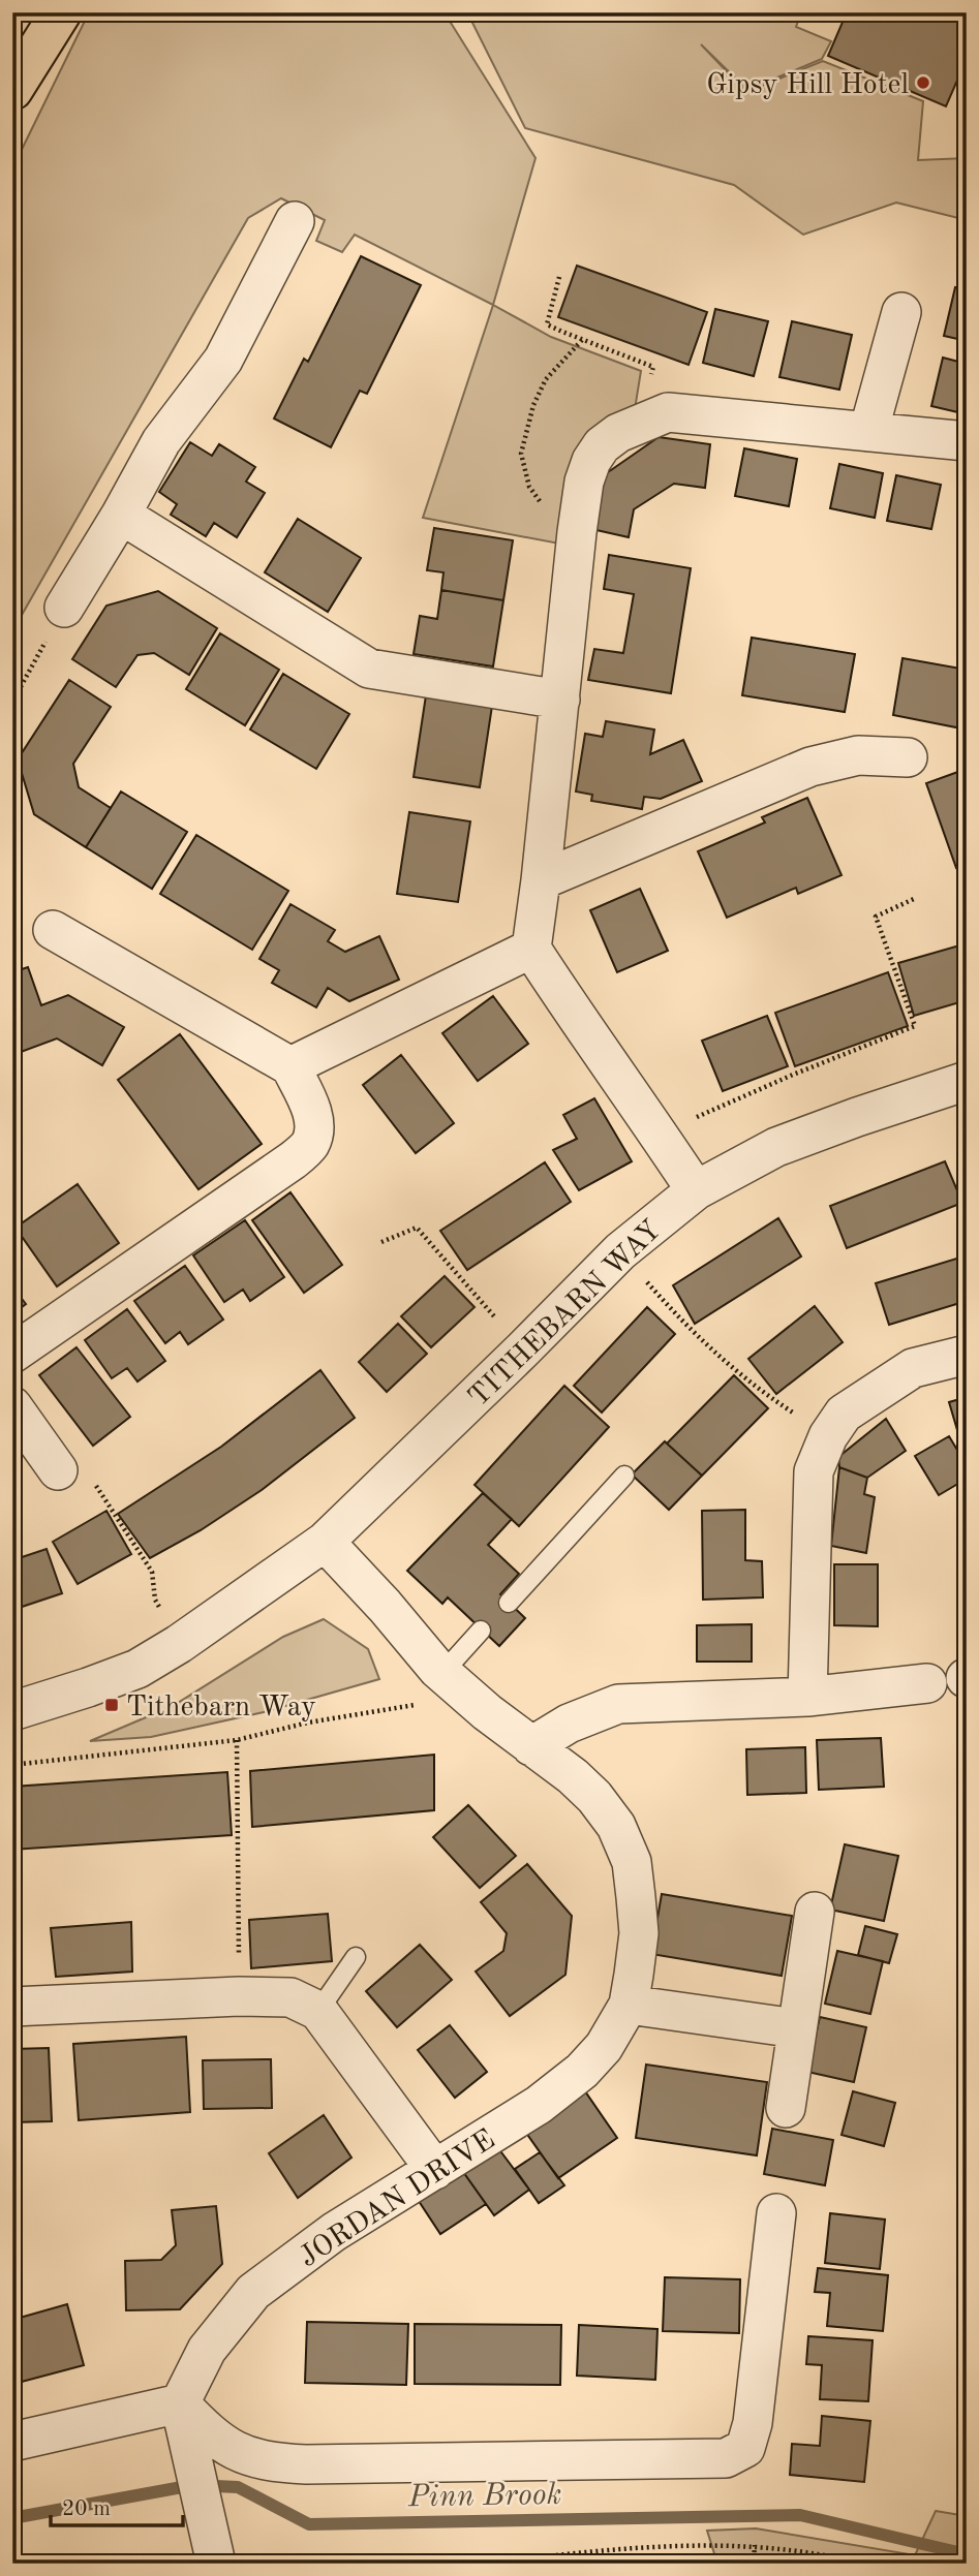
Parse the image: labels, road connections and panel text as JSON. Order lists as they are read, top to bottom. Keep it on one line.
{"streets":{"street":["TITHEBARN WAY","JORDAN DRIVE"]},"crossings":[["TITHEBARN WAY","JORDAN DRIVE"]],"water":["Pinn Brook"],"places":{"other":["Gipsy Hill Hotel"],"transit":["Tithebarn Way"]},"scale_bar":"20 m"}
